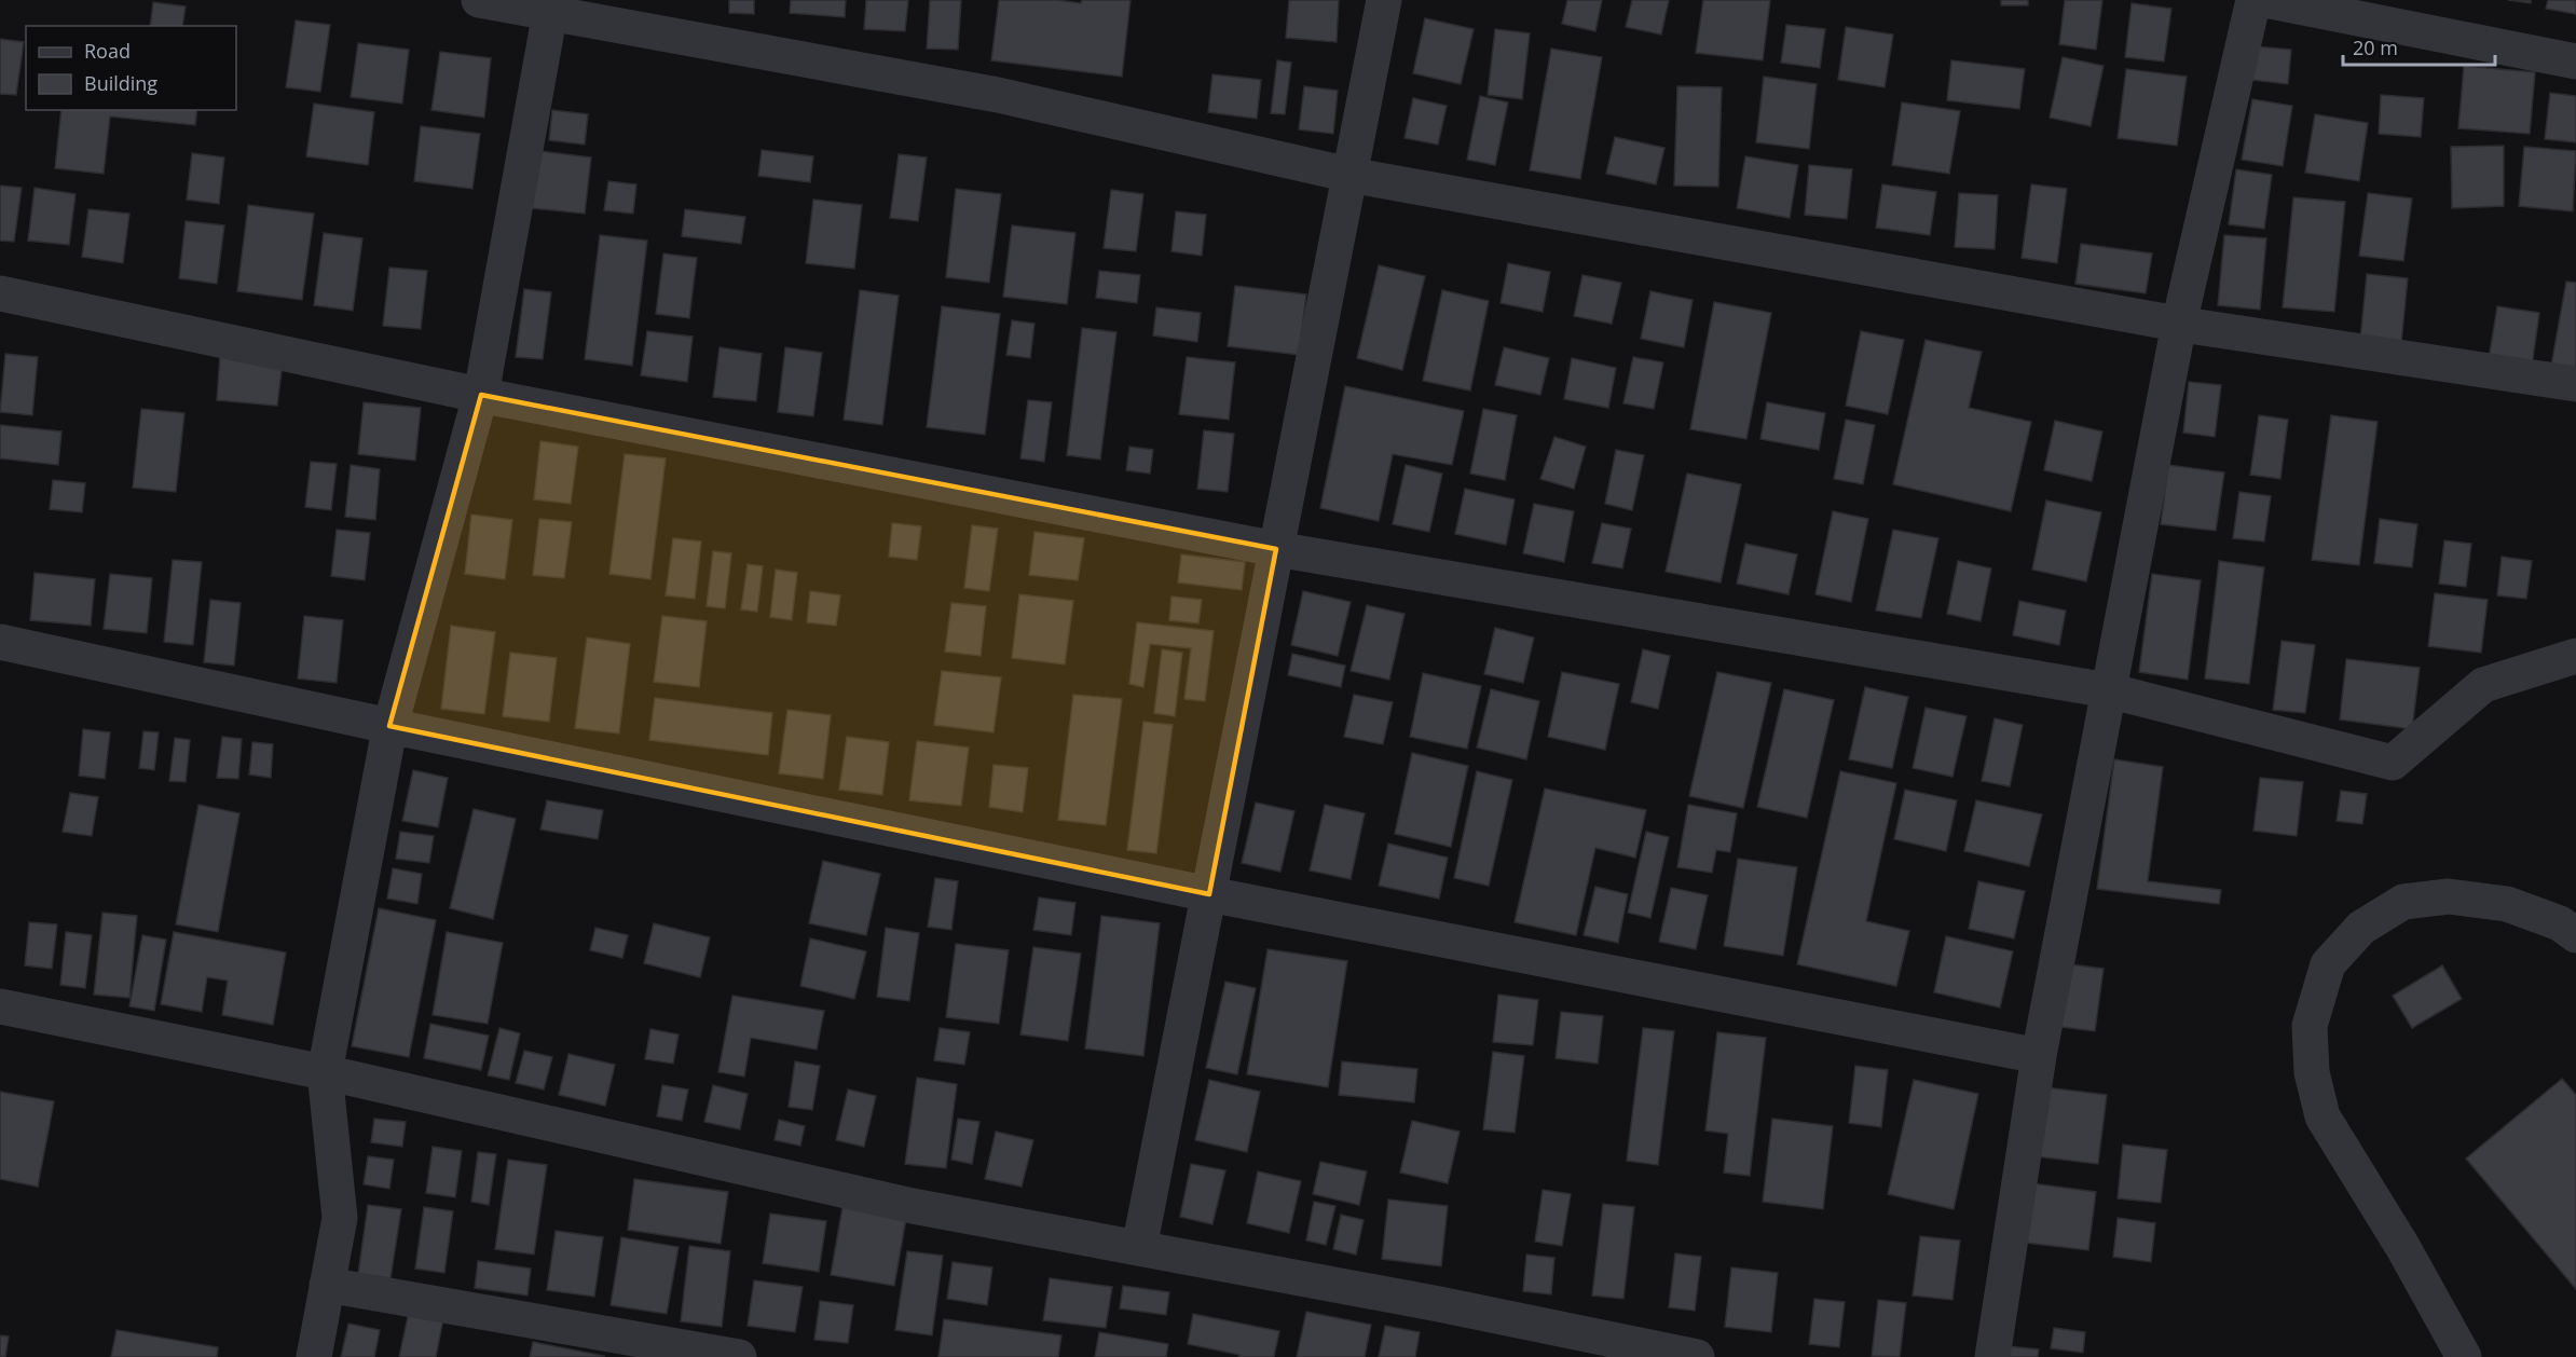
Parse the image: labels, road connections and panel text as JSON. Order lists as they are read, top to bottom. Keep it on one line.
{"legend":["Road","Building"],"scale_bar":"20 m"}
